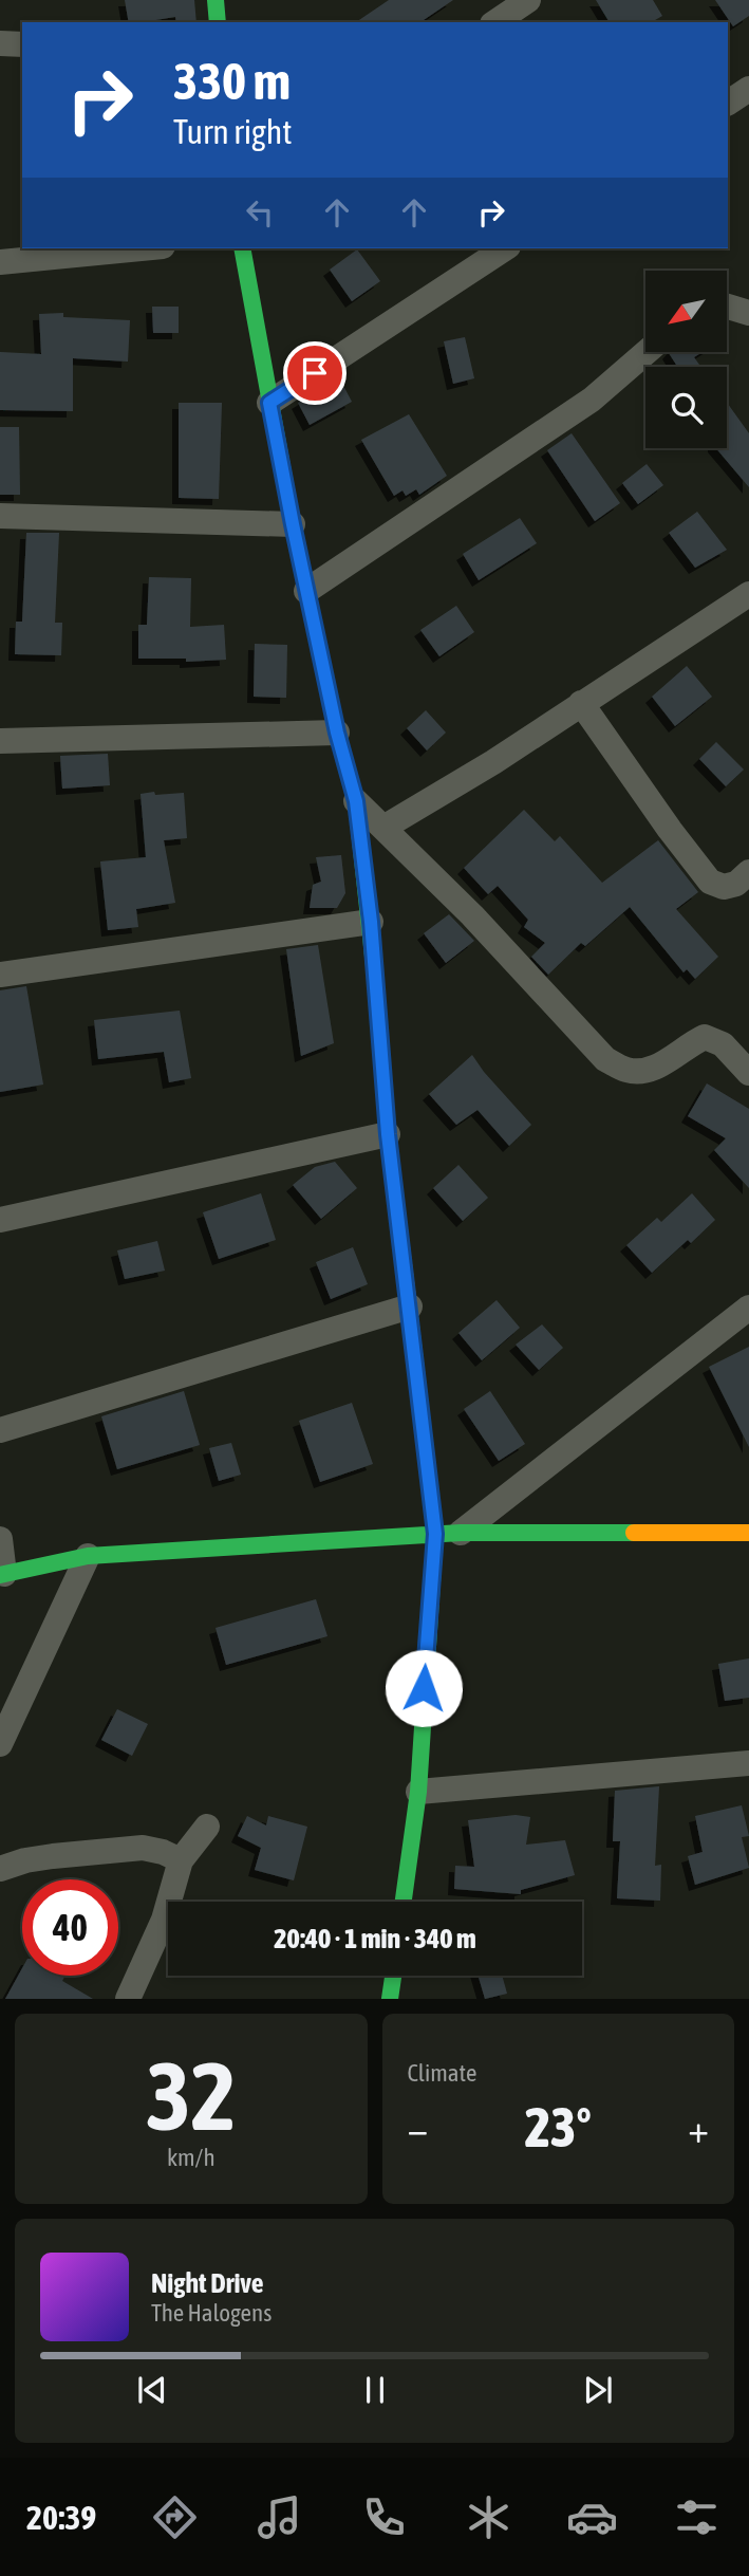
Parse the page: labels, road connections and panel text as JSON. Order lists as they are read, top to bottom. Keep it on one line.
{"north":"bottom left","page":{"turn":["330 m","Turn right"],"limit":"40","trip":"20:40 · 1 min · 340 m","tile":[["32","km/h"],"Climate"],"heat":["−","23°","+"],"song":["Night Drive","The Halogens"],"tabs":"20:39"}}
